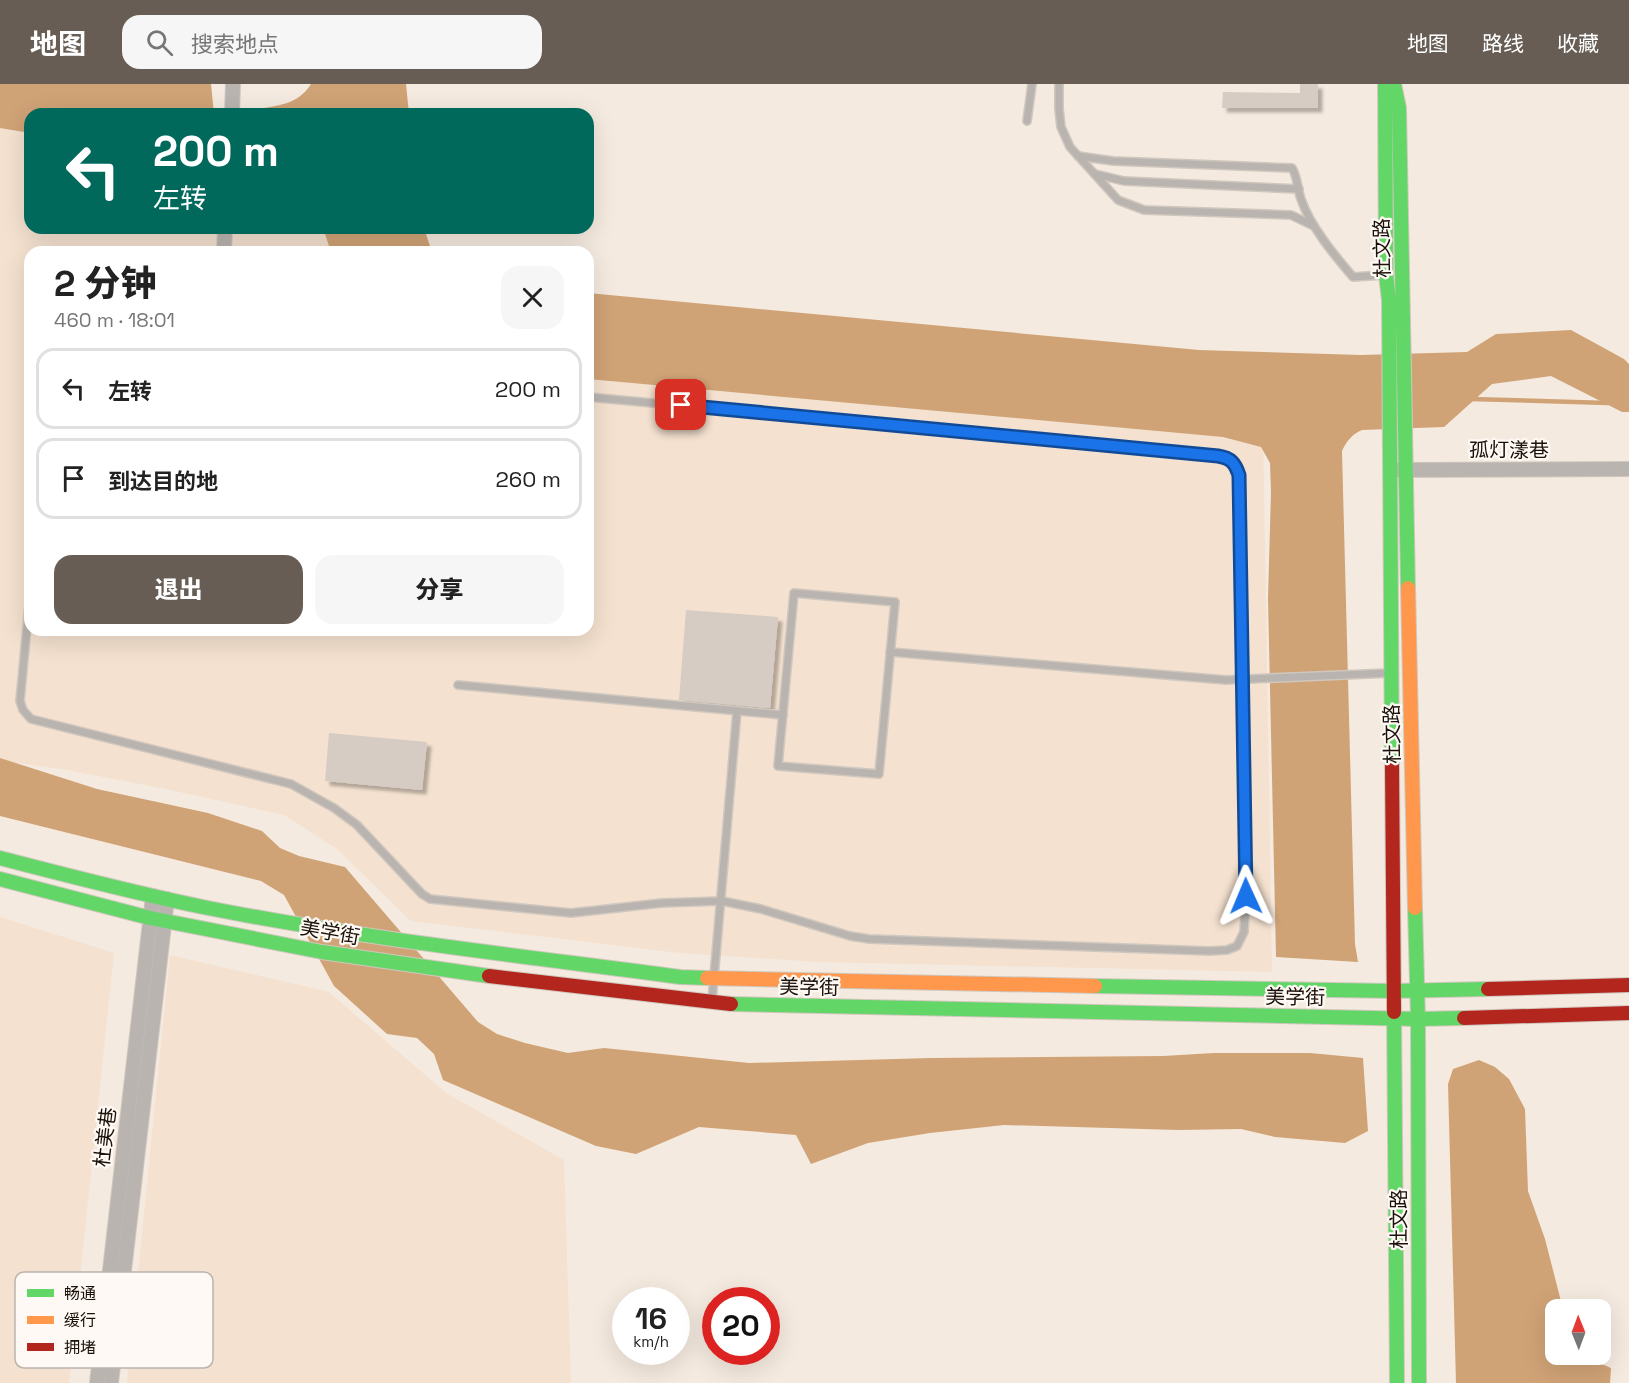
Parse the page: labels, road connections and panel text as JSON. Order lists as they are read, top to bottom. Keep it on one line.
{"streets":{"street":["杜文路","孤灯漾巷","美学街","杜美巷"]},"crossings":[["杜文路","孤灯漾巷"],["杜文路","美学街"],["美学街","杜美巷"]],"legend":["畅通","缓行","拥堵"],"north":"top","page":{"header":"地图","search":"搜索地点","nav":["地图","路线","收藏"],"turn":["200 m","左转"],"heading":["2 分钟","460 m · 18:01"],"list":[{"name":"左转","value":"200 m"},{"name":"到达目的地","value":"260 m"}],"buttons":["退出","分享"],"speed":"16 km/h","limit":"20"}}
